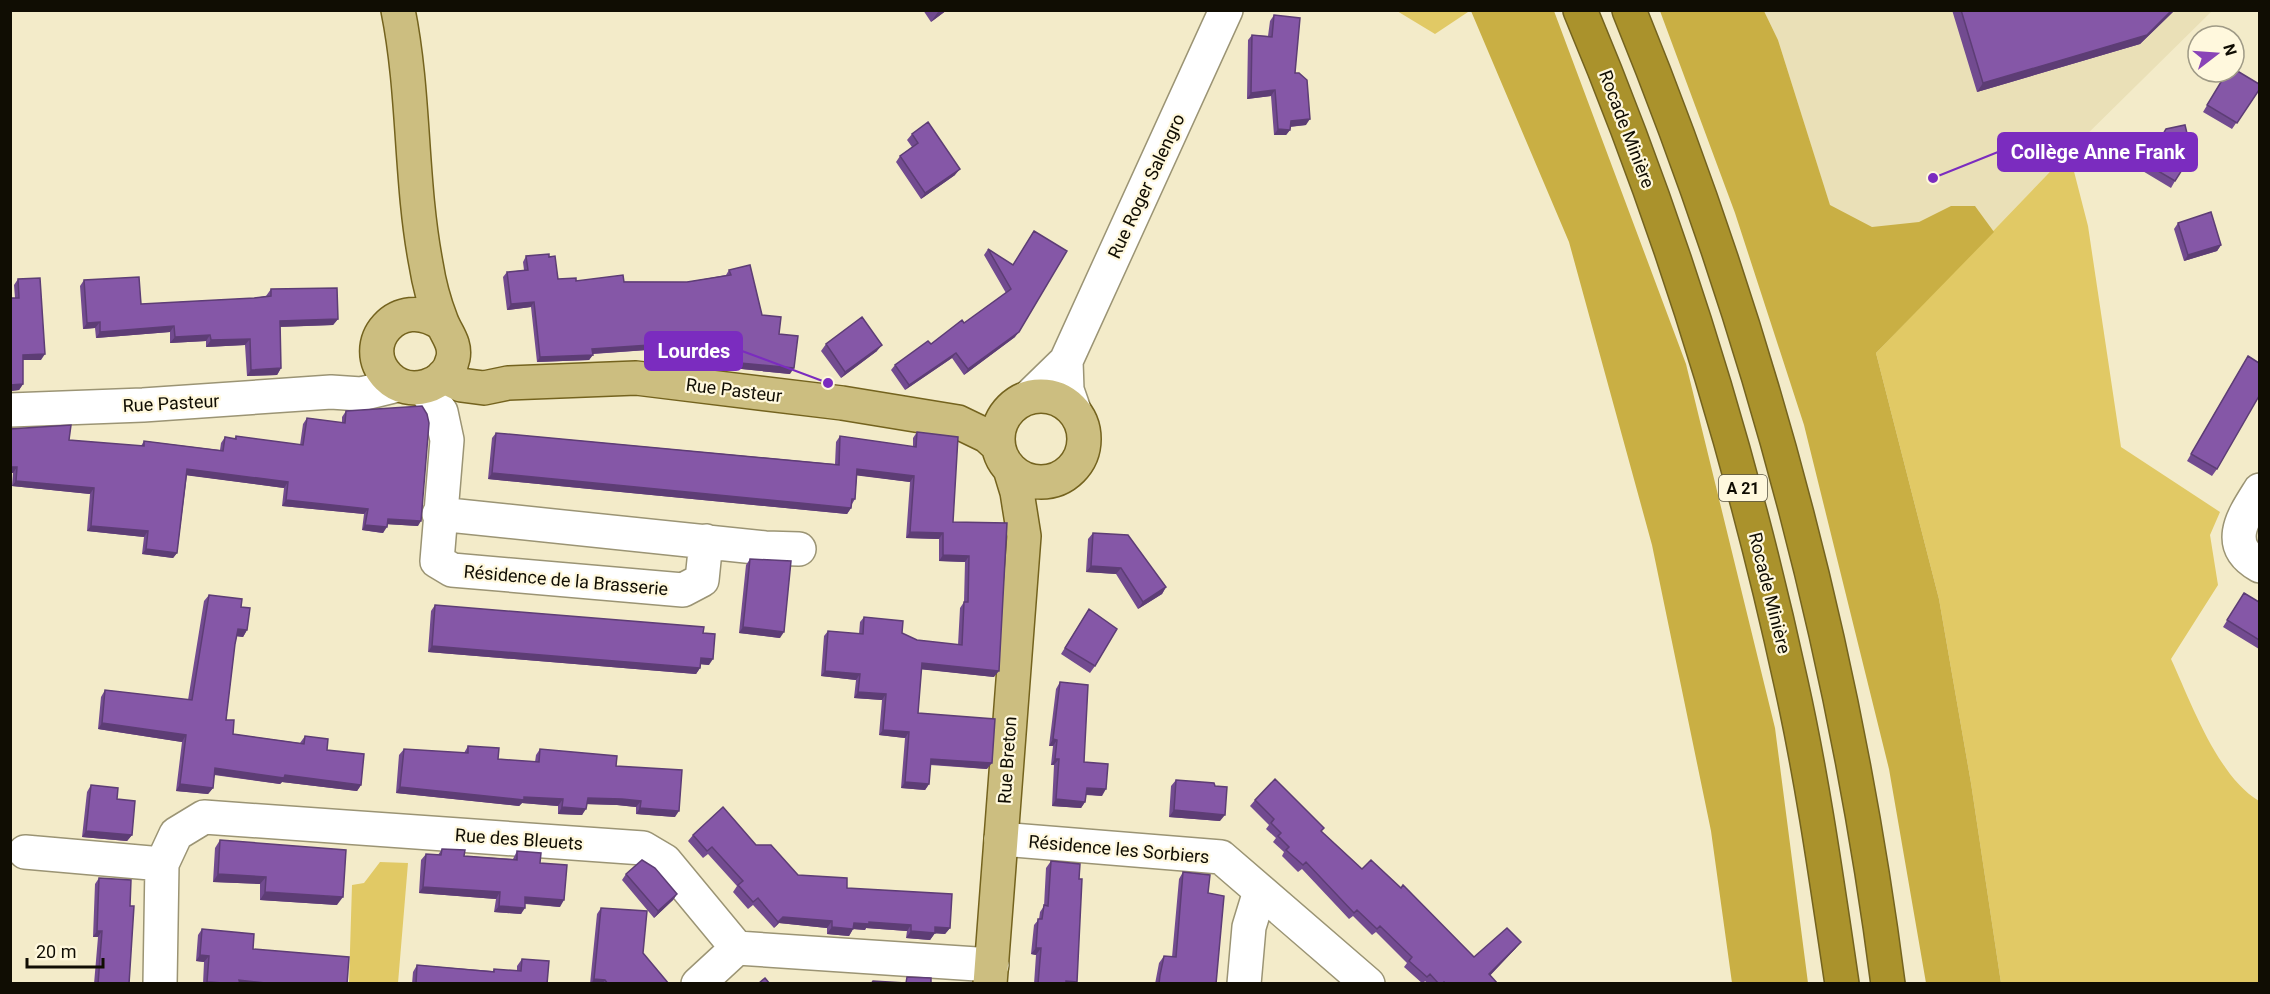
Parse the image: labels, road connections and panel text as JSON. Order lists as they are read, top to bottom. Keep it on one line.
{"streets":{"highway":["Rocade Minière","A 21"],"main road":["Rue Pasteur","Rue Breton"],"street":["Rue Roger Salengro","Résidence de la Brasserie","Rue des Bleuets","Résidence les Sorbiers"]},"crossings":[["Rue Roger Salengro","Rue Pasteur"],["Rue Roger Salengro","Rue Breton"],["Rue Pasteur","Résidence de la Brasserie"],["Rue Pasteur","Rue Breton"],["Rue Breton","Résidence les Sorbiers"]],"places":["Collège Anne Frank","Lourdes"],"scale_bar":"20 m","north":"right"}
